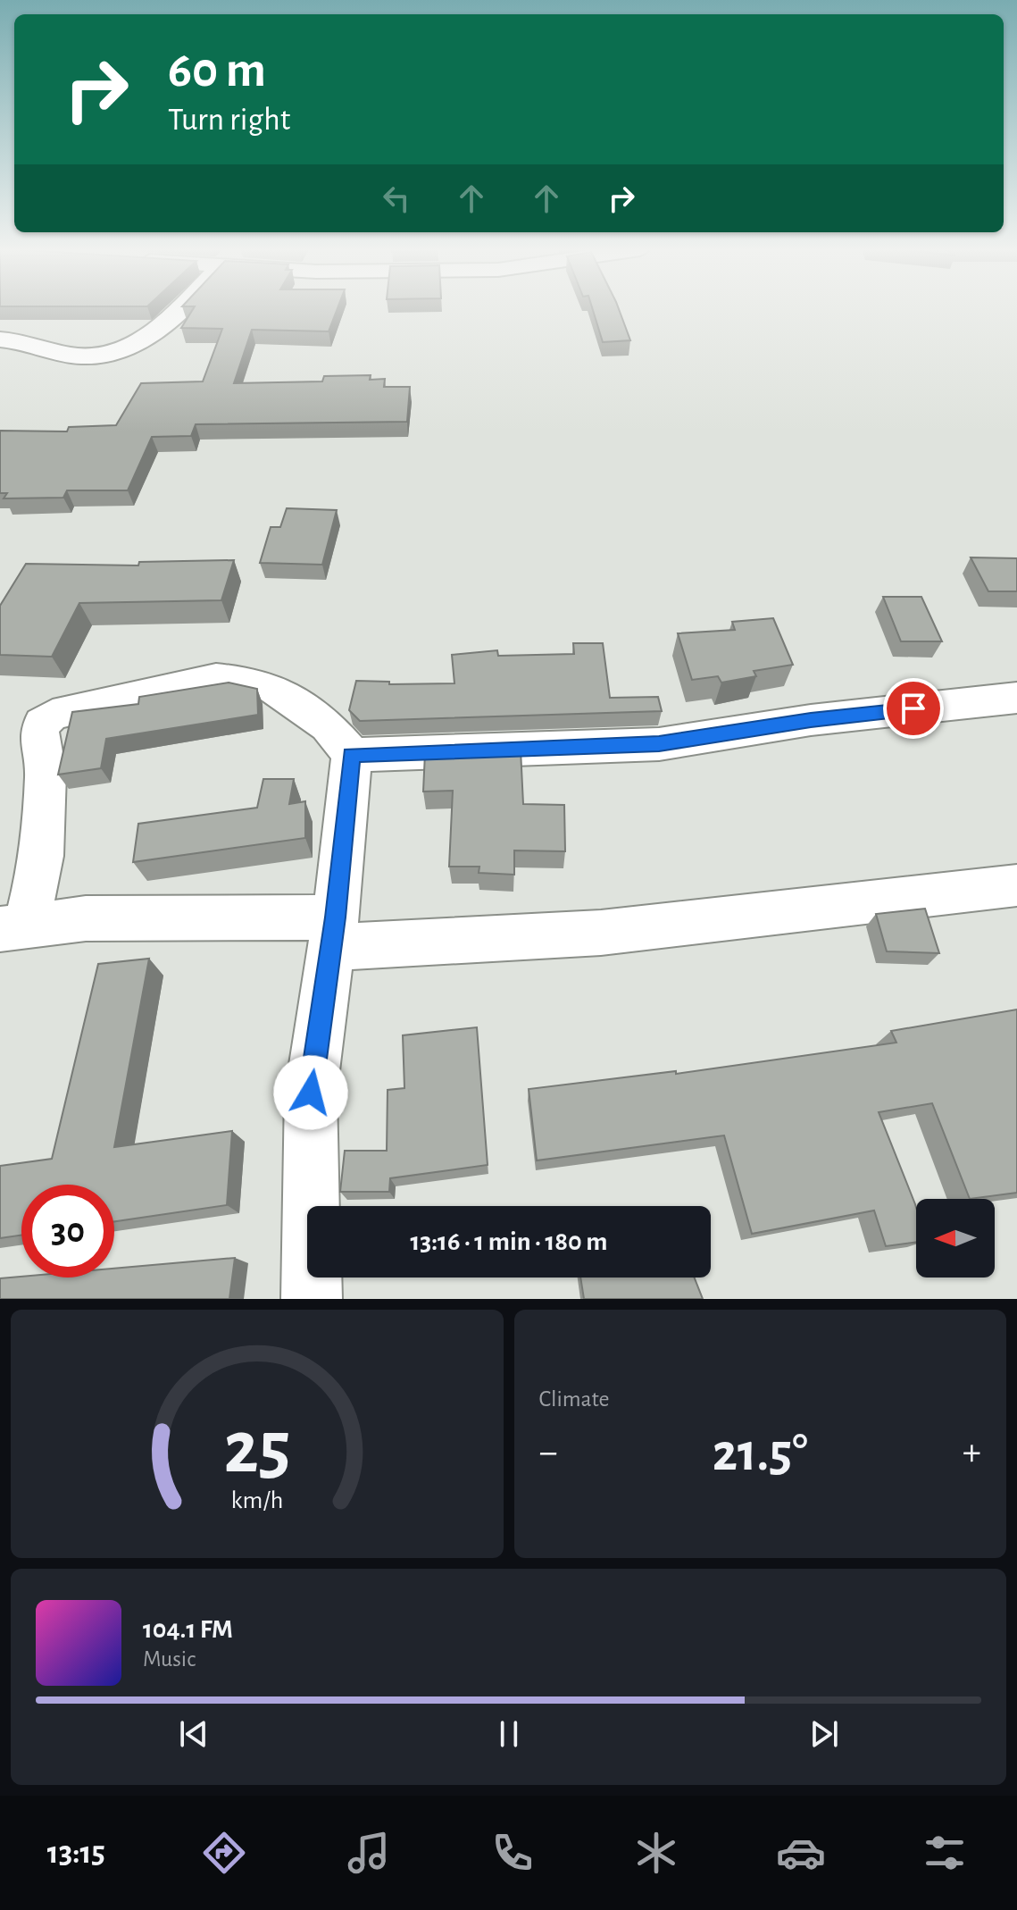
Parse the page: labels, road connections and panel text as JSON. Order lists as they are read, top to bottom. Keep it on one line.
{"north":"left","page":{"turn":["60 m","Turn right"],"limit":"30","trip":"13:16 · 1 min · 180 m","tile":"Climate","heat":["−","21.5°","+"],"song":["104.1 FM","Music"],"tabs":"13:15","gauge":["25","km/h"]}}
